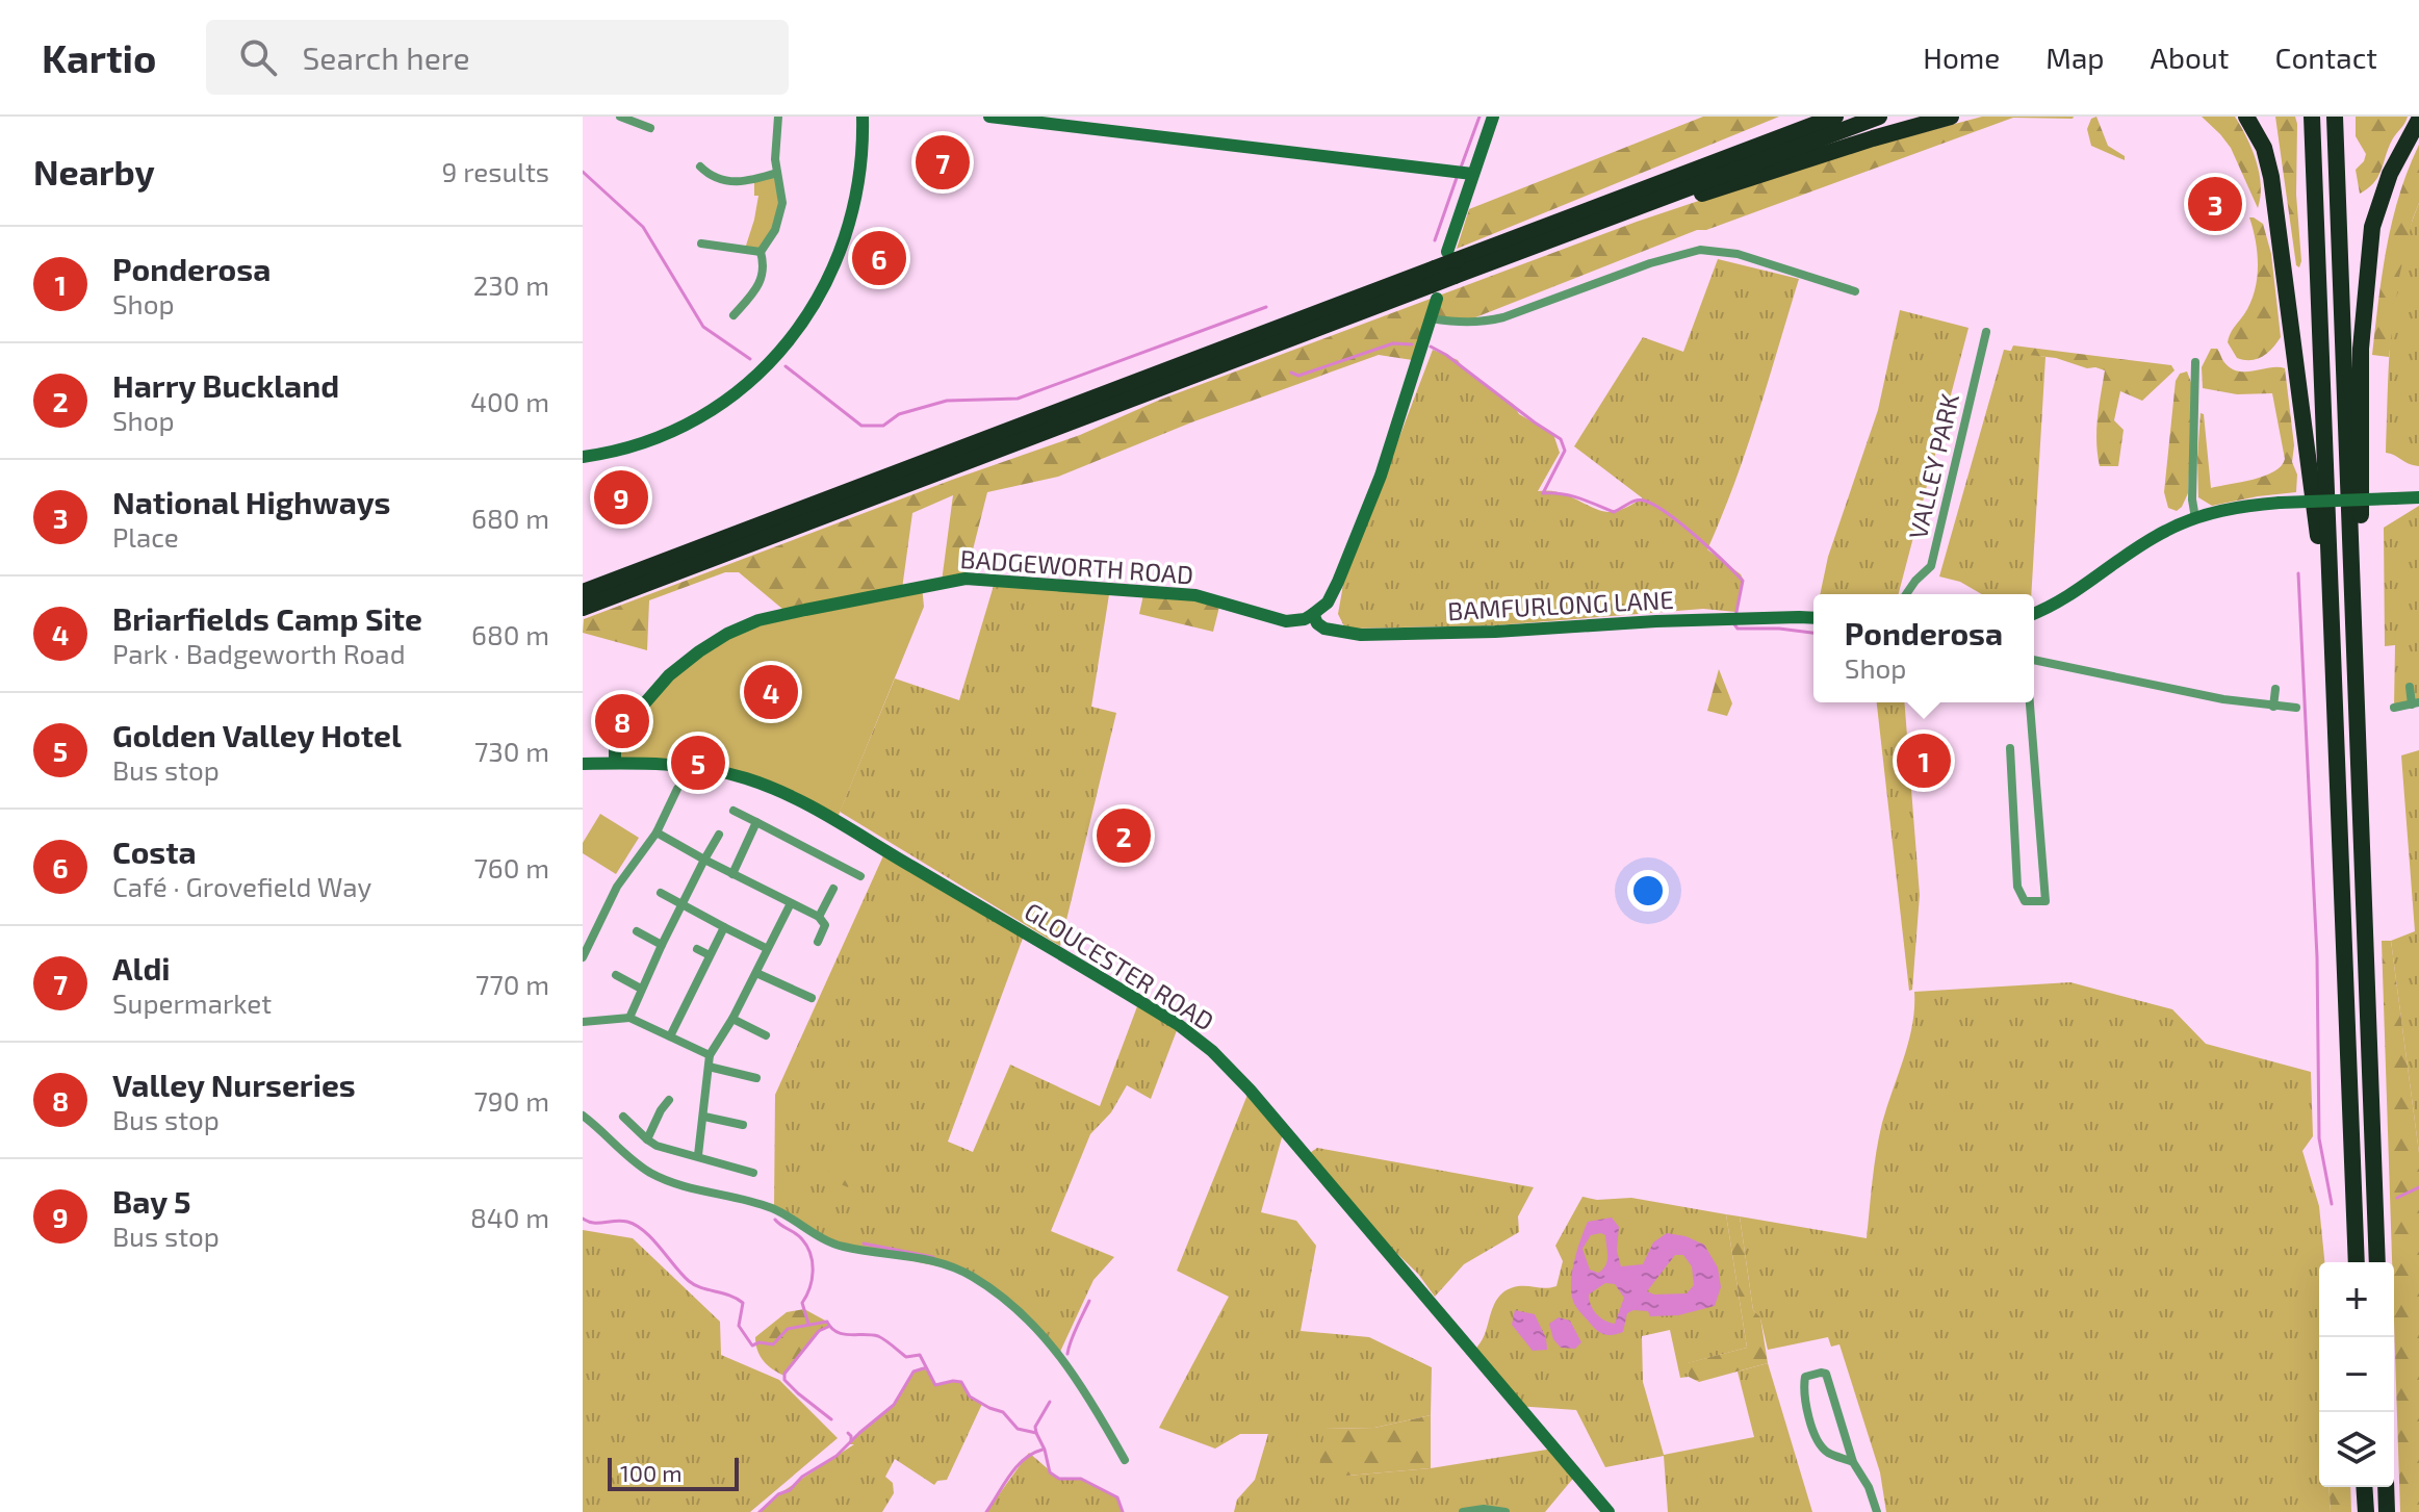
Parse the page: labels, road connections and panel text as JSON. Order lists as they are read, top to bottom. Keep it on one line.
{"streets":{"street":["VALLEY PARK","BADGEWORTH ROAD","BAMFURLONG LANE","GLOUCESTER ROAD"]},"crossings":[["BADGEWORTH ROAD","BAMFURLONG LANE"],["BADGEWORTH ROAD","GLOUCESTER ROAD"]],"scale_bar":"100 m","page":{"header":"Kartio","search":"Search here","nav":["Home","Map","About","Contact"],"heading":["Nearby","9 results"],"pins":["7","3","6","9","4","8","1","5","2"],"list":[{"mark":"1","name":"Ponderosa","note":"Shop","value":"230 m"},{"mark":"2","name":"Harry Buckland","note":"Shop","value":"400 m"},{"mark":"3","name":"National Highways","note":"Place","value":"680 m"},{"mark":"4","name":"Briarfields Camp Site","note":"Park · Badgeworth Road","value":"680 m"},{"mark":"5","name":"Golden Valley Hotel","note":"Bus stop","value":"730 m"},{"mark":"6","name":"Costa","note":"Café · Grovefield Way","value":"760 m"},{"mark":"7","name":"Aldi","note":"Supermarket","value":"770 m"},{"mark":"8","name":"Valley Nurseries","note":"Bus stop","value":"790 m"},{"mark":"9","name":"Bay 5","note":"Bus stop","value":"840 m"}],"popup":["Ponderosa","Shop"],"map_buttons":["+","−"],"scale":"100 m"}}
